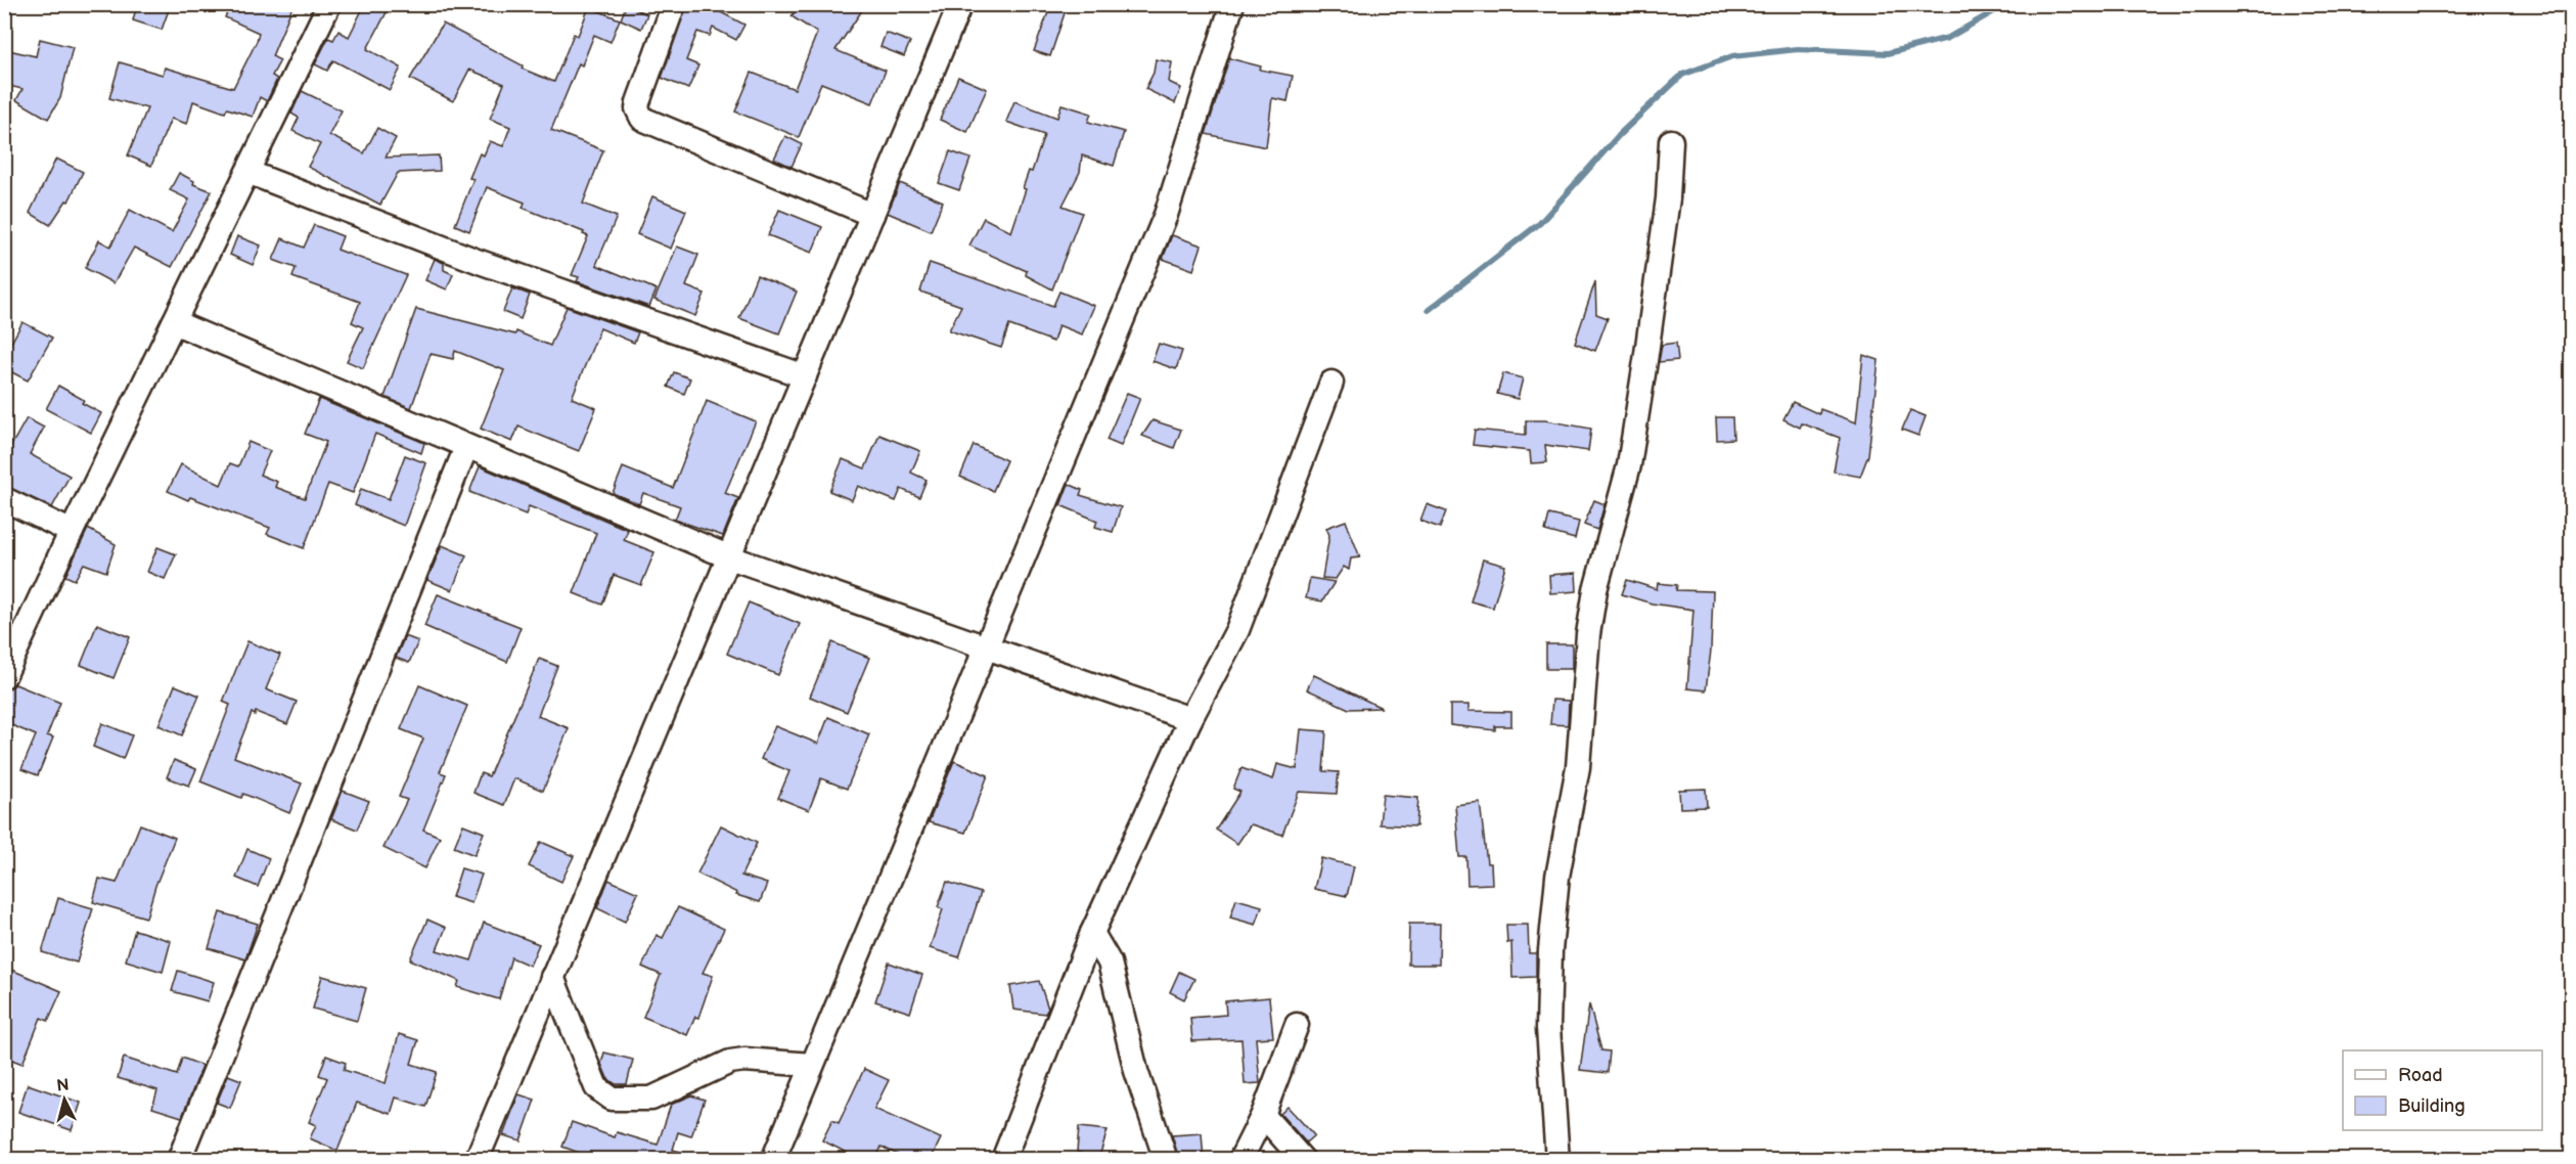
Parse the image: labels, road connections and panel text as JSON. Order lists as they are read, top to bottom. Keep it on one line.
{"legend":["Road","Building"],"north":"top"}
